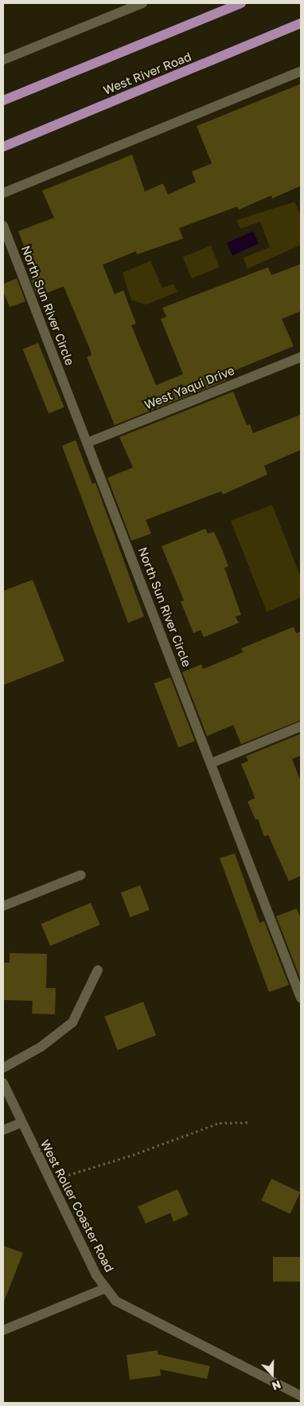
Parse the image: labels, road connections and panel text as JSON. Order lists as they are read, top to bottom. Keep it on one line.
{"streets":{"main road":["West River Road"],"street":["North Sun River Circle","West Yaqui Drive","West Roller Coaster Road"]},"crossings":[["North Sun River Circle","West Yaqui Drive"]],"north":"bottom"}
